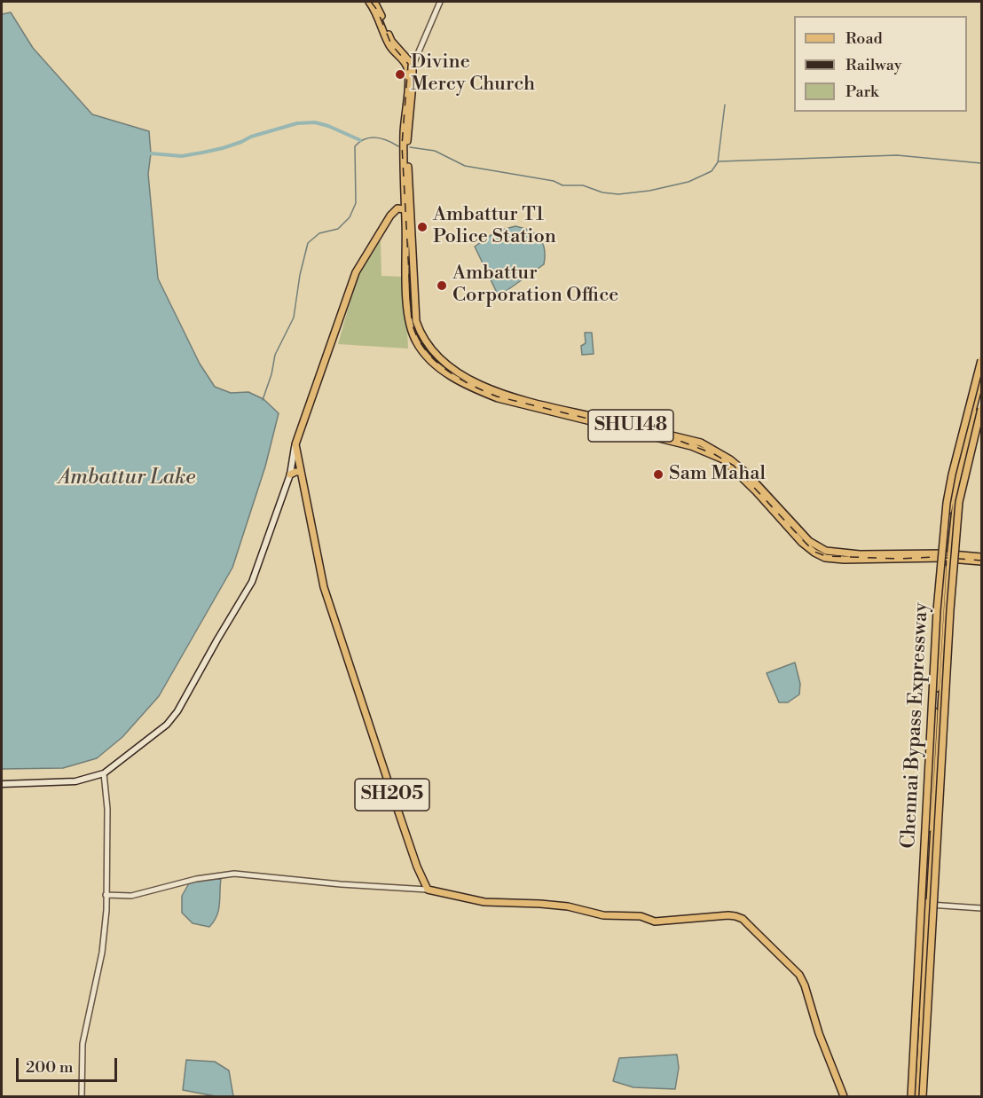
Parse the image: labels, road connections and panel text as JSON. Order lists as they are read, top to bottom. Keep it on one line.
{"streets":{"main road":["SHU148","Chennai Bypass Expressway","SH205"]},"water":["Ambattur Lake"],"places":["Divine Mercy Church","Ambattur T1 Police Station","Ambattur Corporation Office","Sam Mahal"],"legend":["Road","Railway","Park"],"scale_bar":"200 m"}
